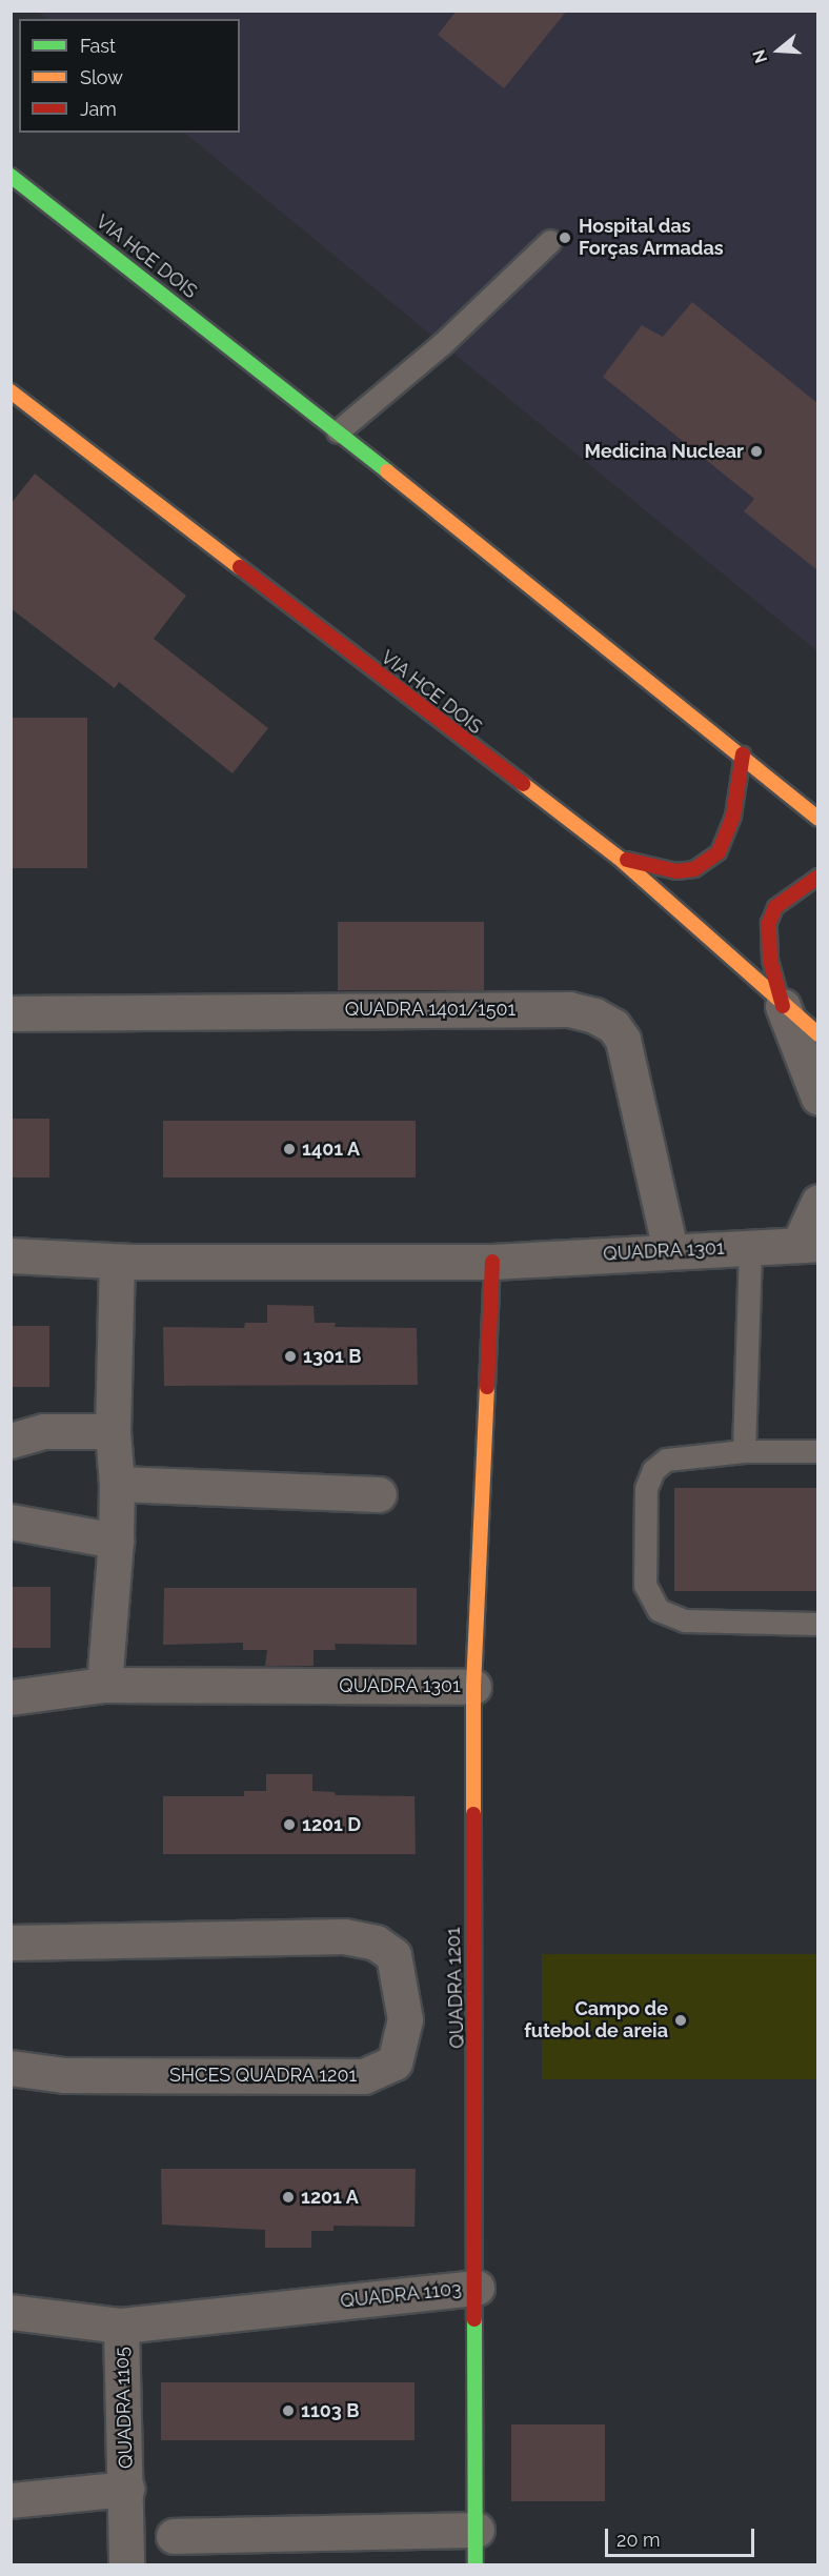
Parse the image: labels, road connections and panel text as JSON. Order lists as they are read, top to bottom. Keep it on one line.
{"streets":{"main road":["VIA HCE DOIS","QUADRA 1301","QUADRA 1201","QUADRA 1103"],"street":["QUADRA 1401/1501","SHCES QUADRA 1201","QUADRA 1105"]},"crossings":[["QUADRA 1401/1501","QUADRA 1301"],["QUADRA 1301","QUADRA 1201"],["QUADRA 1201","QUADRA 1103"],["QUADRA 1103","QUADRA 1105"]],"places":["Hospital das Forças Armadas","Medicina Nuclear","1401 A","1301 B","1201 D","Campo de futebol de areia","1201 A","1103 B"],"legend":["Fast","Slow","Jam"],"scale_bar":"20 m","north":"left"}
